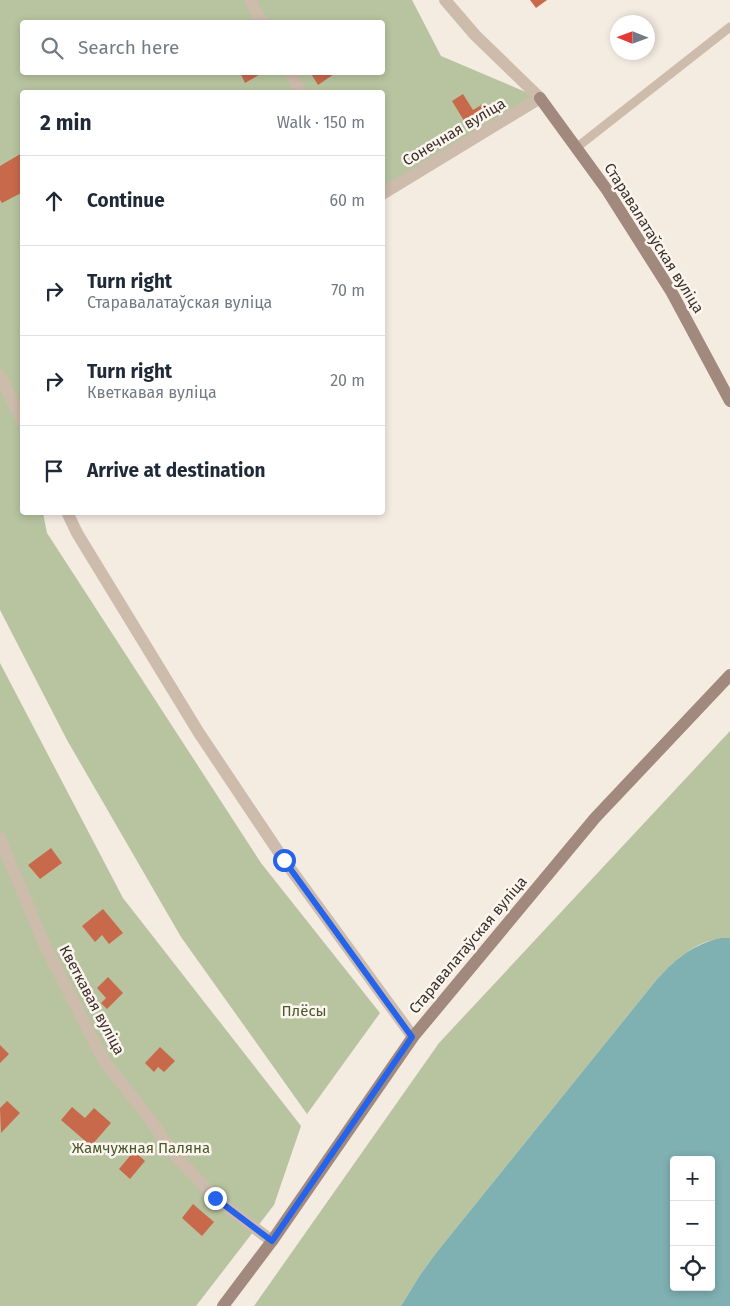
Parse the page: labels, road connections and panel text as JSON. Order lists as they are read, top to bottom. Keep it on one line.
{"streets":{"street":["Сонечная вуліца","Старавалатаўская вуліца","Кветкавая вуліца"]},"crossings":[["Сонечная вуліца","Старавалатаўская вуліца"],["Старавалатаўская вуліца","Кветкавая вуліца"]],"parks":["Плёсы","Жамчужная Паляна"],"north":"left","page":{"search":"Search here","heading":["2 min","Walk · 150 m"],"list":[["Continue","60 m"],["Turn right","Старавалатаўская вуліца","70 m"],["Turn right","Кветкавая вуліца","20 m"],"Arrive at destination"],"map_buttons":["+","−"]}}
